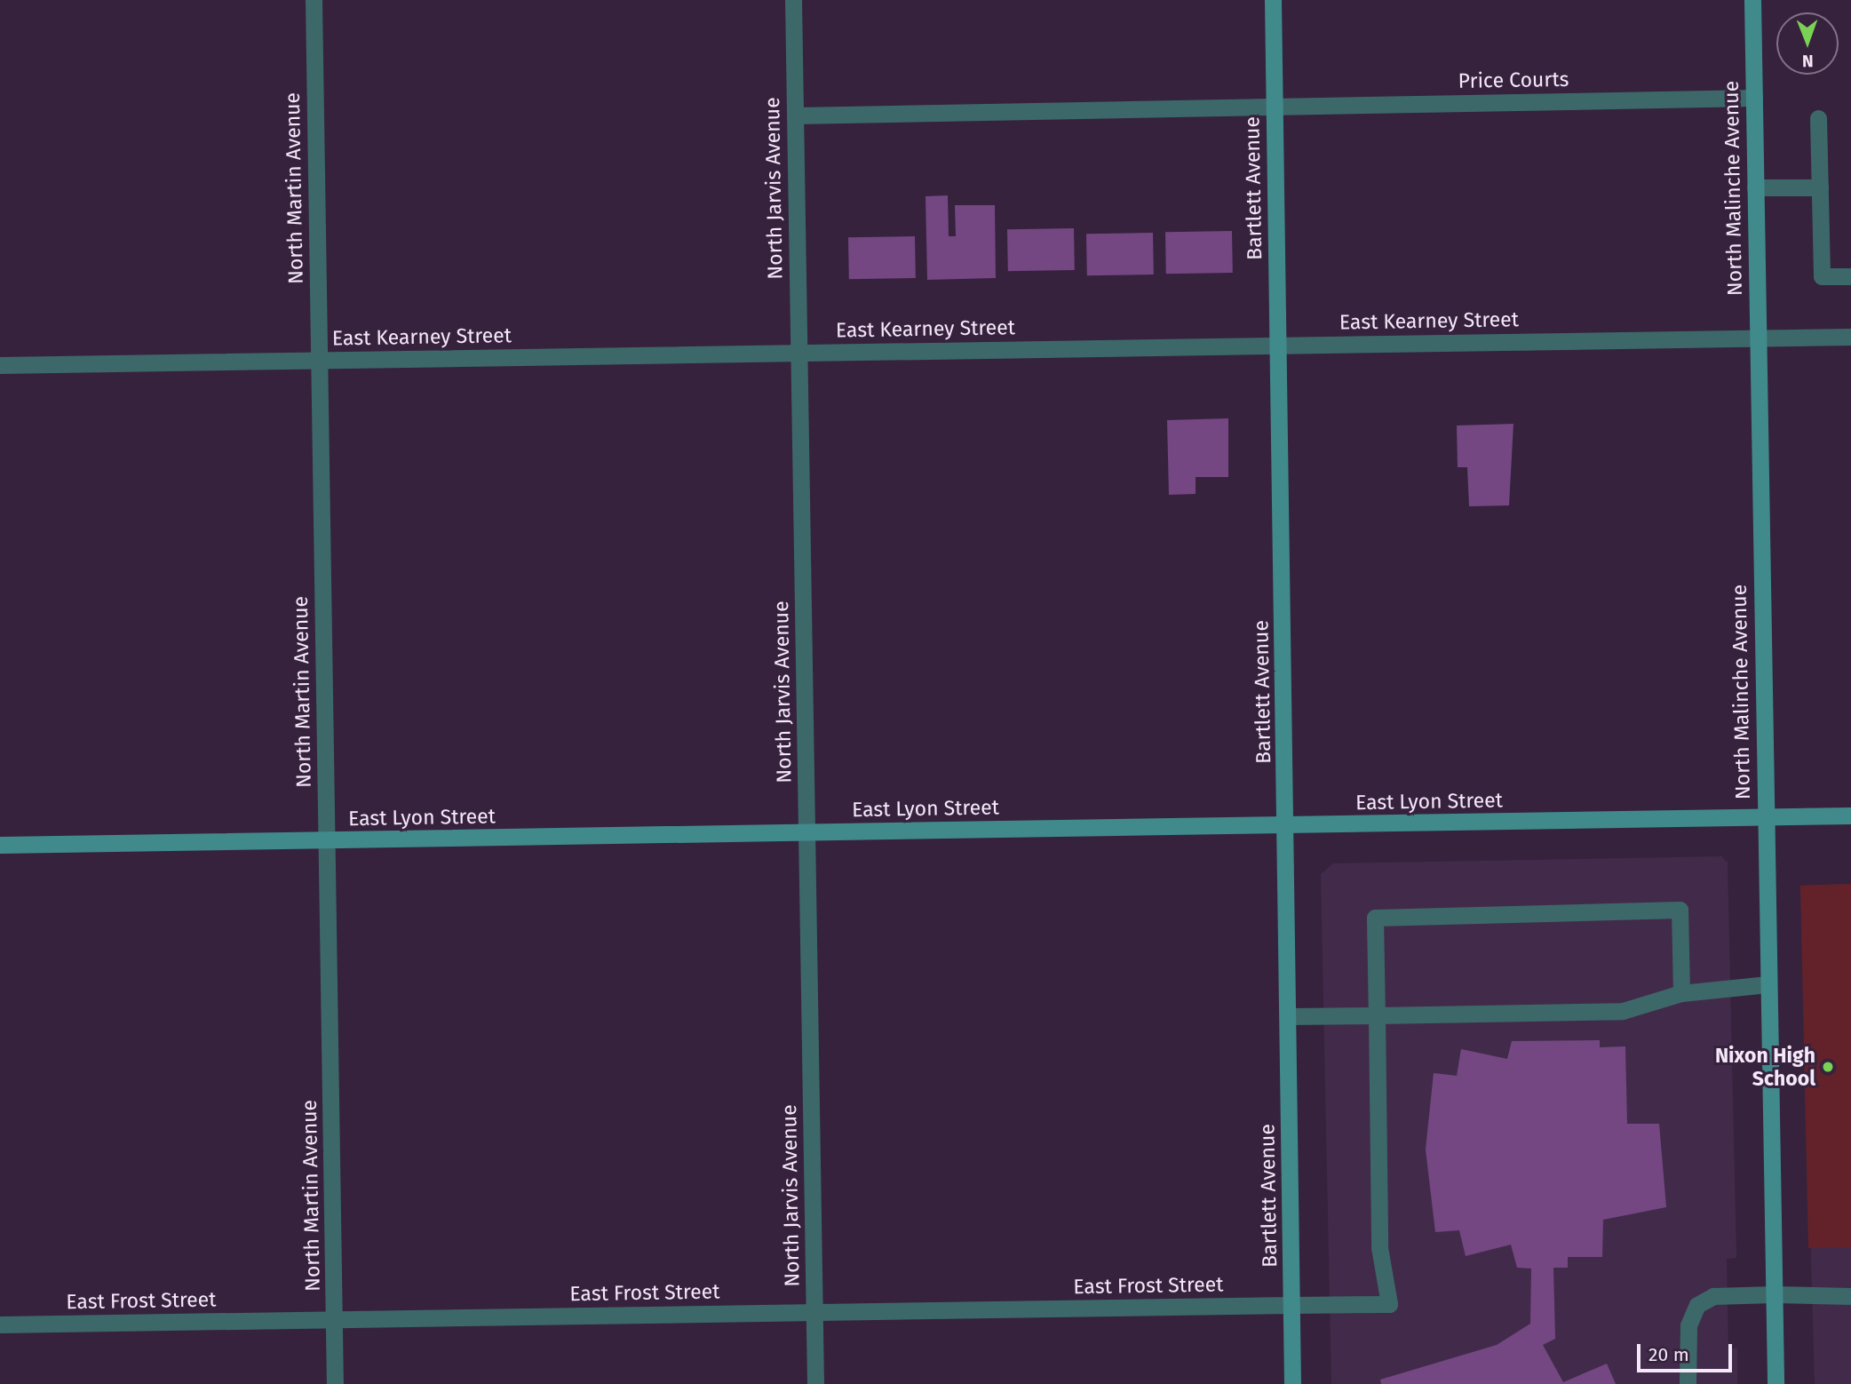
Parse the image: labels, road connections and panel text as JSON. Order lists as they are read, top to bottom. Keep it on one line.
{"streets":{"main road":["Bartlett Avenue","North Malinche Avenue","East Lyon Street"],"street":["Price Courts","North Martin Avenue","North Jarvis Avenue","East Kearney Street","East Frost Street"]},"crossings":[["Price Courts","North Jarvis Avenue"],["Price Courts","Bartlett Avenue"],["Price Courts","North Malinche Avenue"],["North Martin Avenue","East Kearney Street"],["North Martin Avenue","East Lyon Street"],["North Martin Avenue","East Frost Street"],["North Jarvis Avenue","East Kearney Street"],["North Jarvis Avenue","East Lyon Street"],["North Jarvis Avenue","East Frost Street"],["Bartlett Avenue","East Kearney Street"],["Bartlett Avenue","East Lyon Street"],["Bartlett Avenue","East Frost Street"],["North Malinche Avenue","East Kearney Street"],["North Malinche Avenue","East Lyon Street"]],"places":["Nixon High School"],"scale_bar":"20 m","north":"bottom"}
